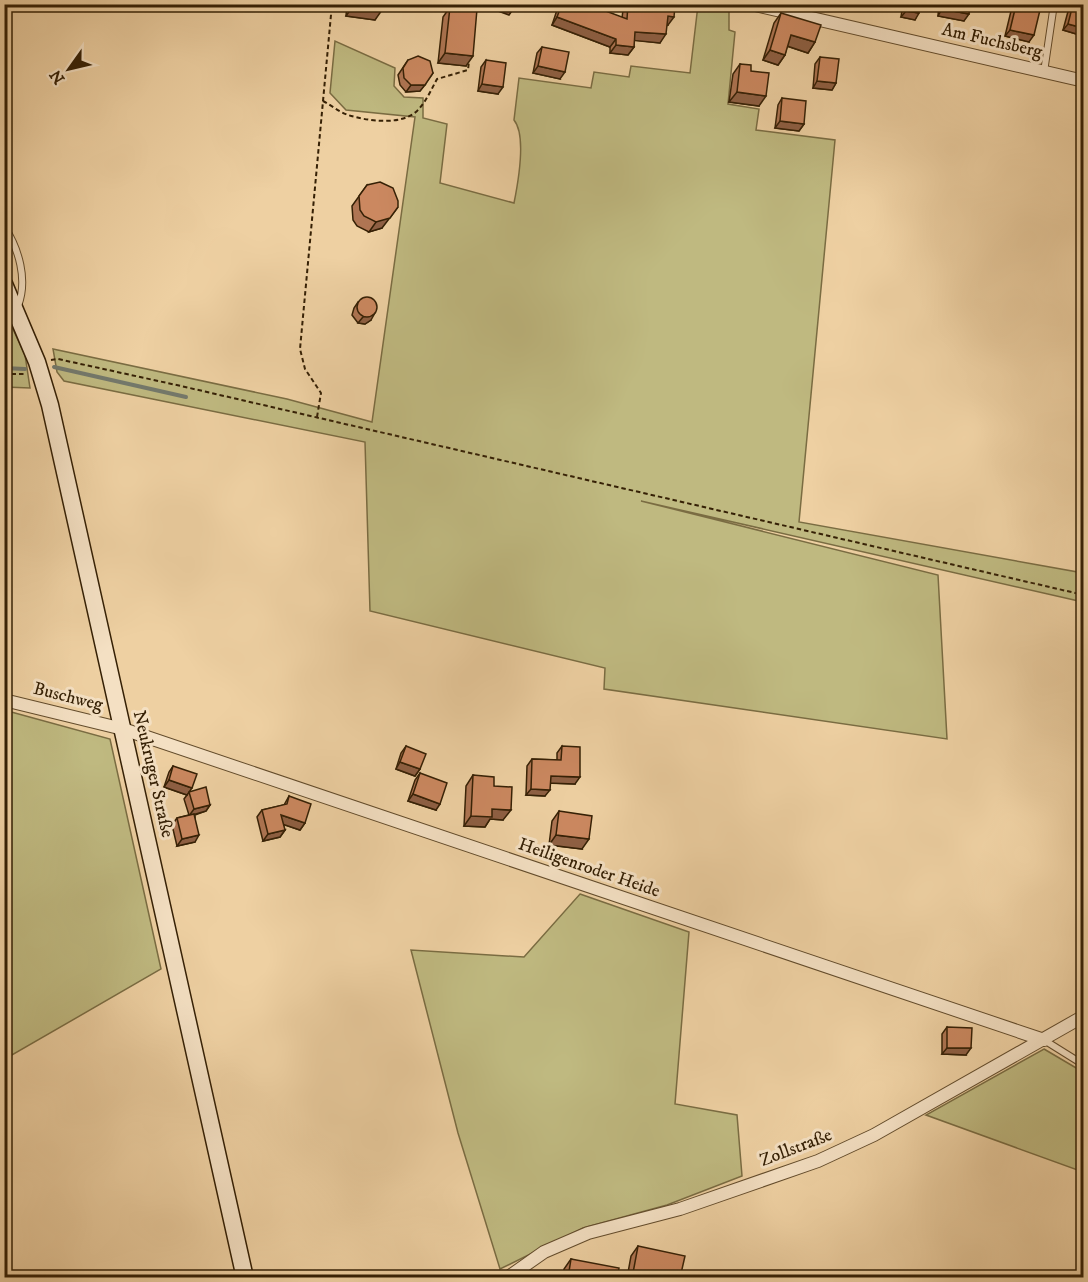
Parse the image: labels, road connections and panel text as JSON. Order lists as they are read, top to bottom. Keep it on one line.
{"streets":{"street":["Am Fuchsberg","Buschweg","Neukruger Straße","Heiligenroder Heide","Zollstraße"]},"crossings":[["Buschweg","Neukruger Straße"],["Buschweg","Heiligenroder Heide"],["Neukruger Straße","Heiligenroder Heide"],["Heiligenroder Heide","Zollstraße"]],"north":"bottom left"}
